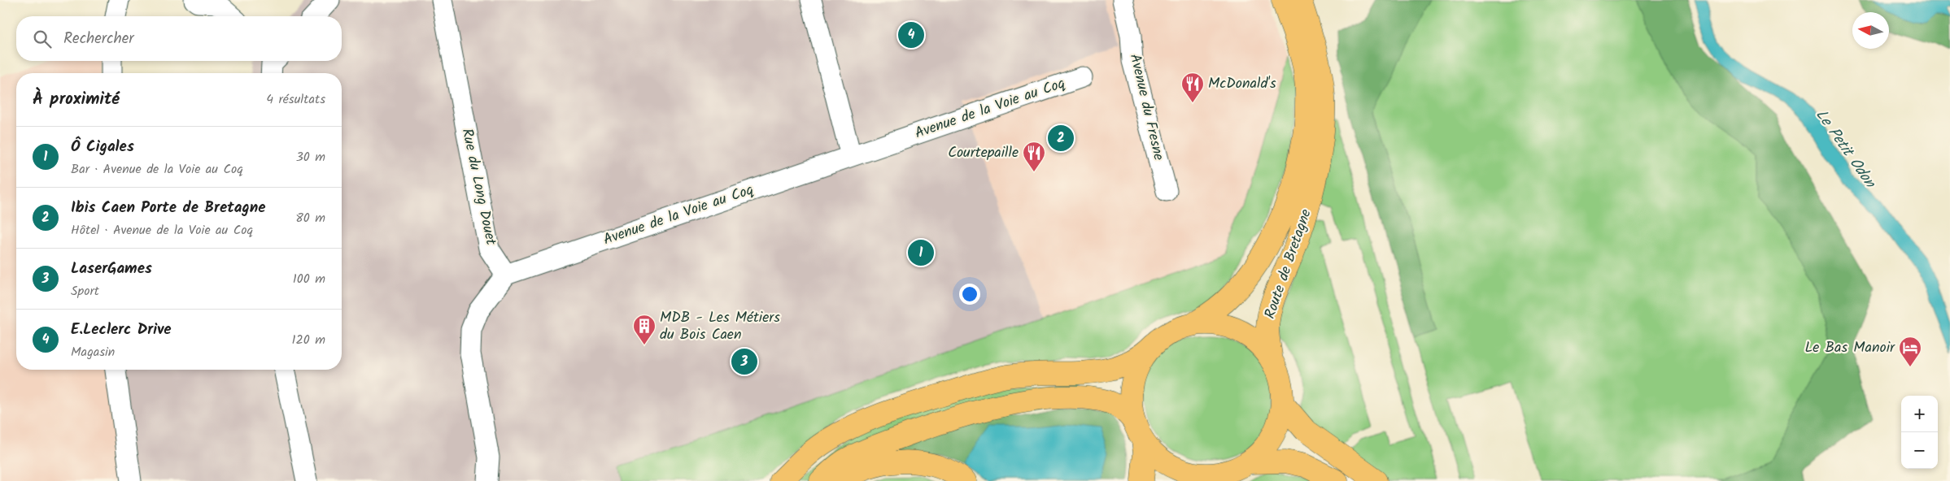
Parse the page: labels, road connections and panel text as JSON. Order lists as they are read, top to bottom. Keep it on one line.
{"streets":{"main road":["Route de Bretagne"],"street":["Avenue du Fresne","Avenue de la Voie au Coq","Rue du Long Douet"]},"crossings":[["Avenue de la Voie au Coq","Rue du Long Douet"]],"water":["Le Petit Odon"],"places":{"restaurant":["McDonald's","Courtepaille"],"building":["MDB - Les Métiers du Bois Caen"],"hotel":["Le Bas Manoir"]},"north":"left","page":{"search":"Rechercher","pins":["4","2","1","3"],"heading":["À proximité","4 résultats"],"list":[{"mark":"1","name":"Ô Cigales","note":"Bar · Avenue de la Voie au Coq","value":"30 m"},{"mark":"2","name":"Ibis Caen Porte de Bretagne","note":"Hôtel · Avenue de la Voie au Coq","value":"80 m"},{"mark":"3","name":"LaserGames","note":"Sport","value":"100 m"},{"mark":"4","name":"E.Leclerc Drive","note":"Magasin","value":"120 m"}],"map_buttons":["+","−"]}}
